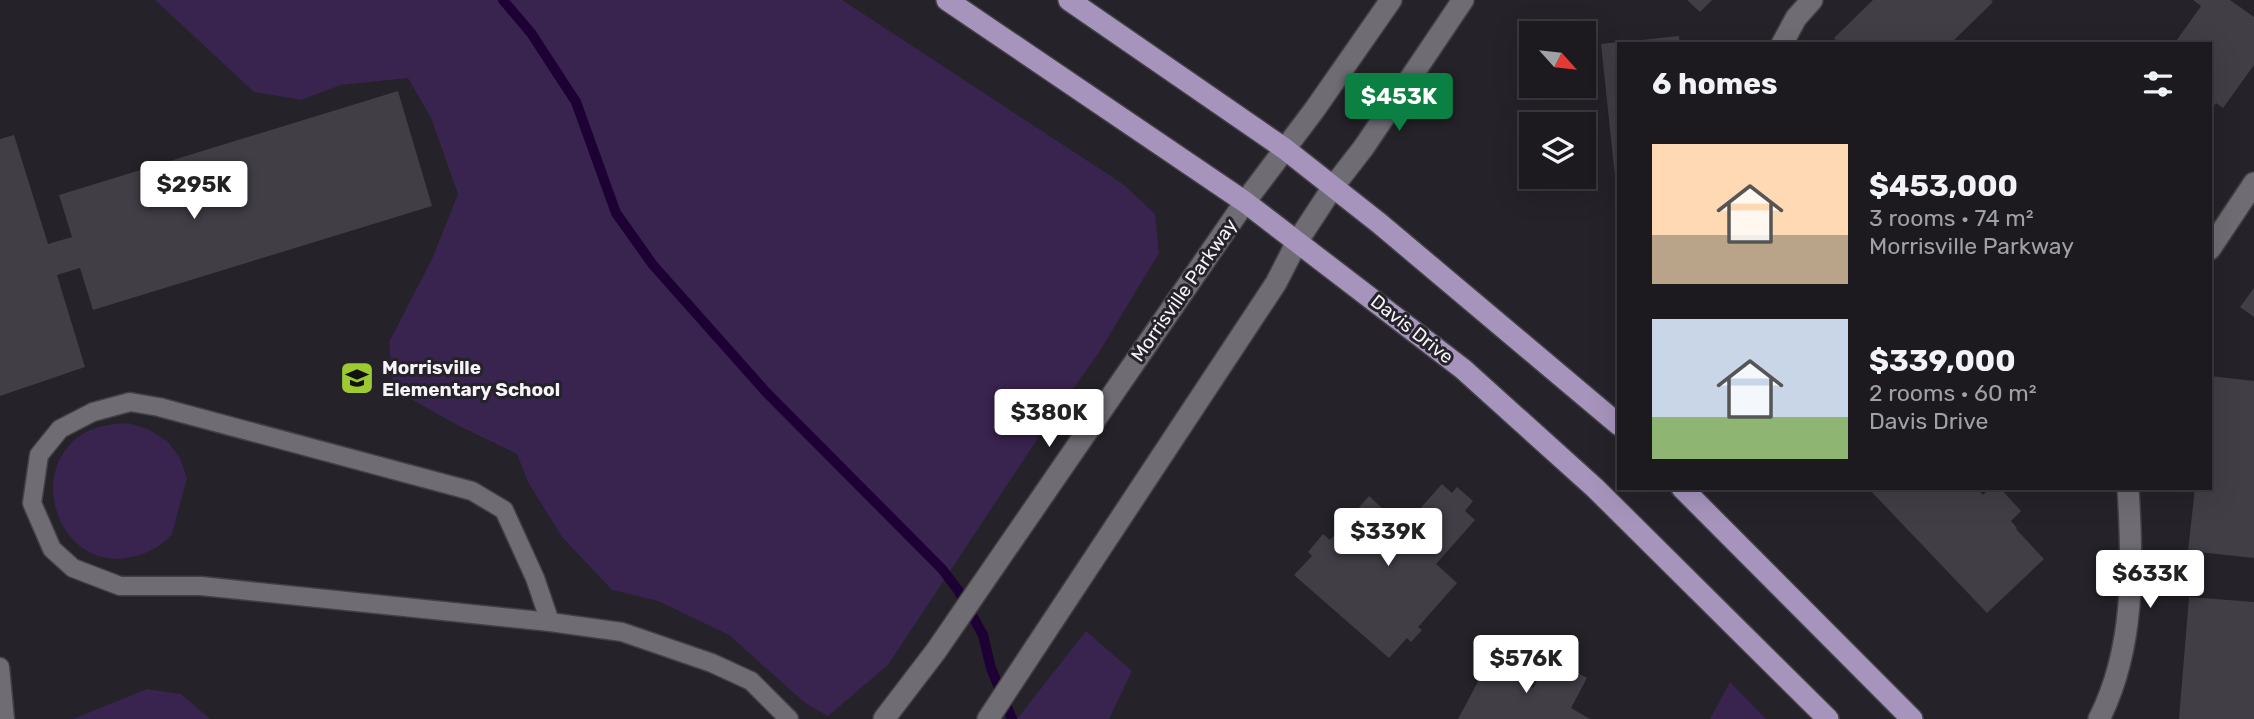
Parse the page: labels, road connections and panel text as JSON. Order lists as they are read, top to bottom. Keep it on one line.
{"streets":{"main road":["Morrisville Parkway","Davis Drive"]},"crossings":[["Morrisville Parkway","Davis Drive"]],"places":{"school or university":["Morrisville Elementary School"]},"north":"bottom right","page":{"heading":"6 homes","price":["$453K","$295K","$380K","$339K","$633K","$576K"],"list":[{"name":"$453,000","note":"3 rooms · 74 m² · Morrisville Parkway"},{"name":"$339,000","note":"2 rooms · 60 m² · Davis Drive"}]}}
